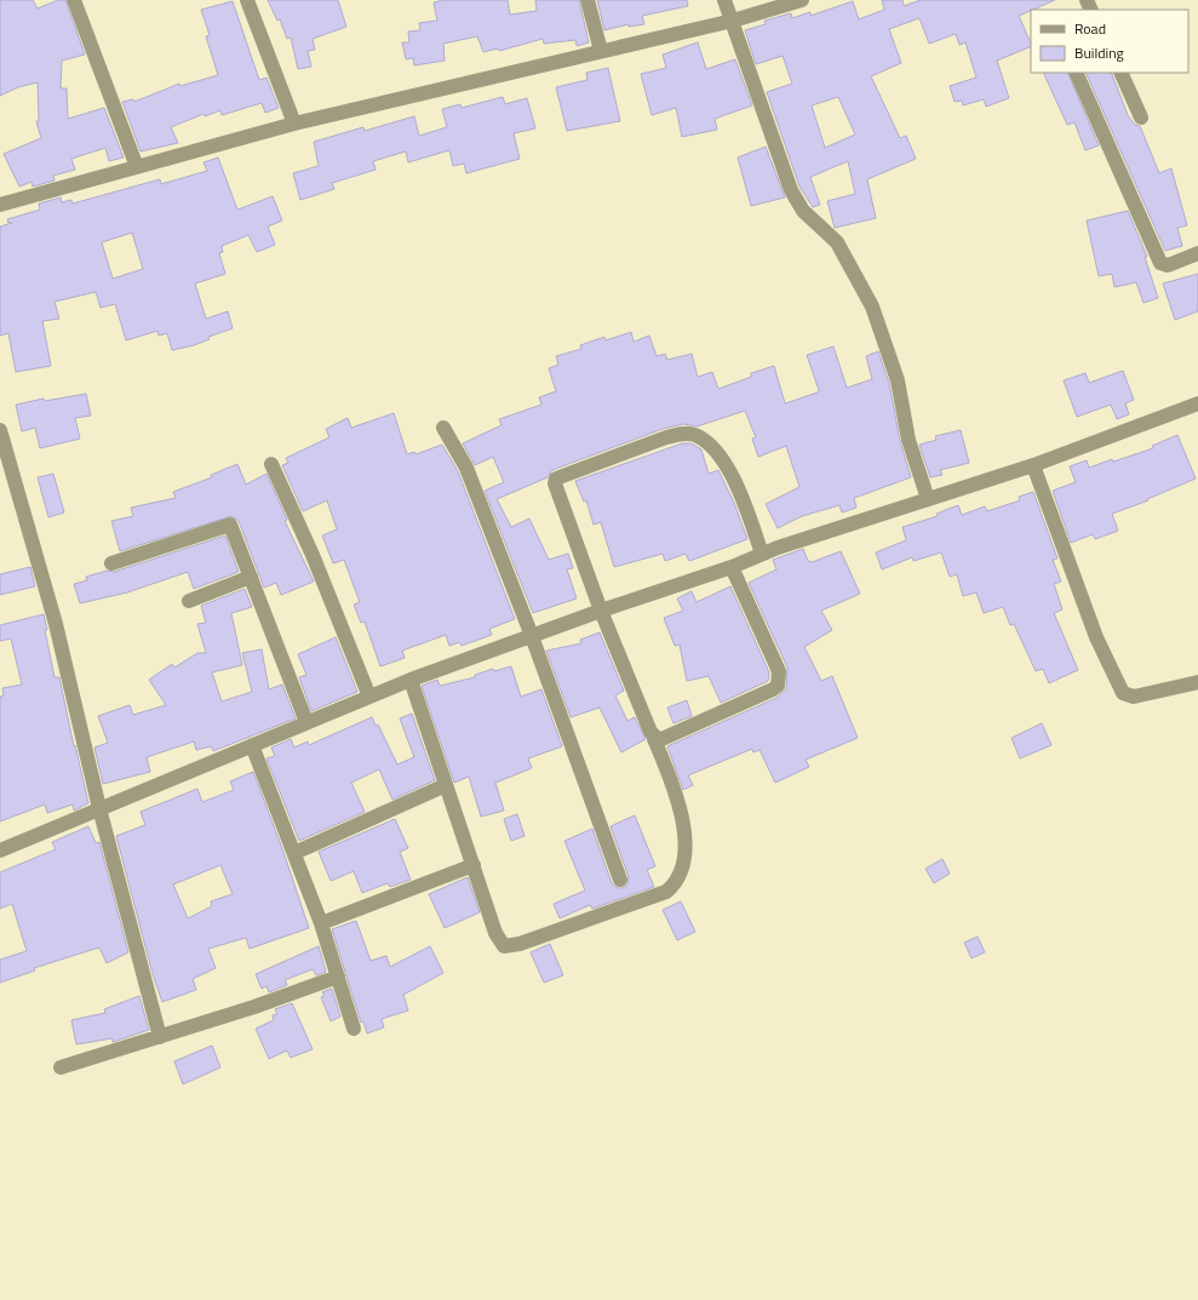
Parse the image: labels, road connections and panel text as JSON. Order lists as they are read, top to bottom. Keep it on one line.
{"legend":["Road","Building"]}
